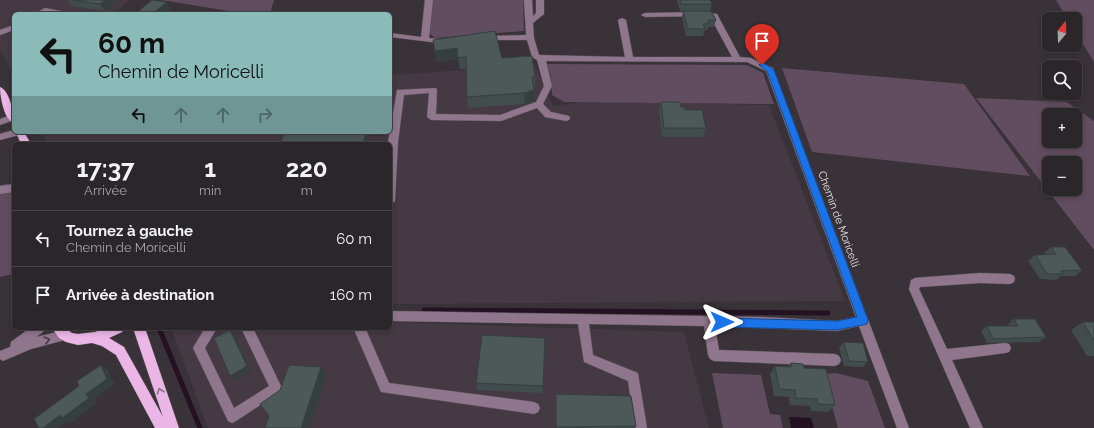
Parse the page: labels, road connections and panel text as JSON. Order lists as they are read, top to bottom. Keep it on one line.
{"streets":{"street":["Chemin de Moricelli"]},"north":"top","page":{"map_buttons":["+","−"],"turn":["60 m","Chemin de Moricelli"],"eta":["17:37","Arrivée","1","min","220","m"],"list":[{"name":"Tournez à gauche","note":"Chemin de Moricelli","value":"60 m"},{"name":"Arrivée à destination","value":"160 m"}]}}
